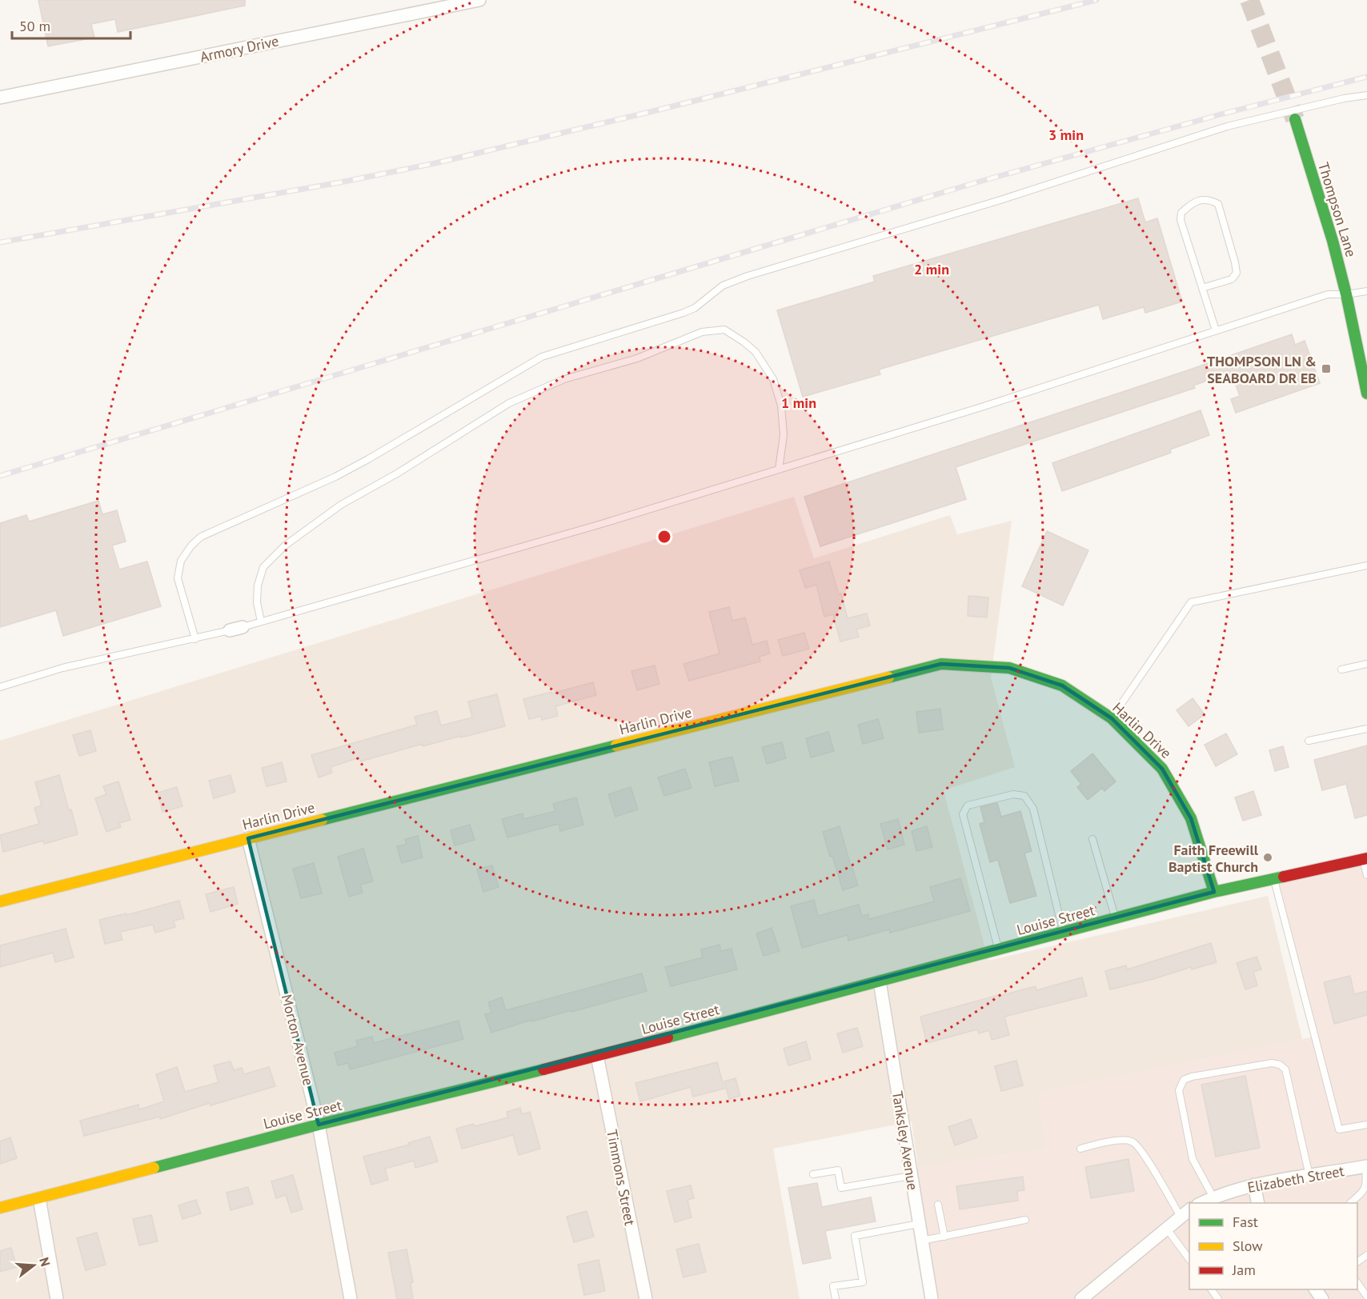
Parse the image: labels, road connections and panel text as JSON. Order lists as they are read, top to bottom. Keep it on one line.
{"streets":{"street":["Armory Drive","Thompson Lane","Harlin Drive","Louise Street","Morton Avenue","Tanksley Avenue","Timmons Street","Elizabeth Street"]},"crossings":[["Harlin Drive","Louise Street"],["Harlin Drive","Morton Avenue"],["Louise Street","Morton Avenue"],["Louise Street","Tanksley Avenue"],["Louise Street","Timmons Street"]],"places":{"transit":["THOMPSON LN & SEABOARD DR EB"],"other":["Faith Freewill Baptist Church"]},"legend":["Fast","Slow","Jam"],"scale_bar":"50 m","north":"right","rings":["3 min","2 min","1 min"]}
